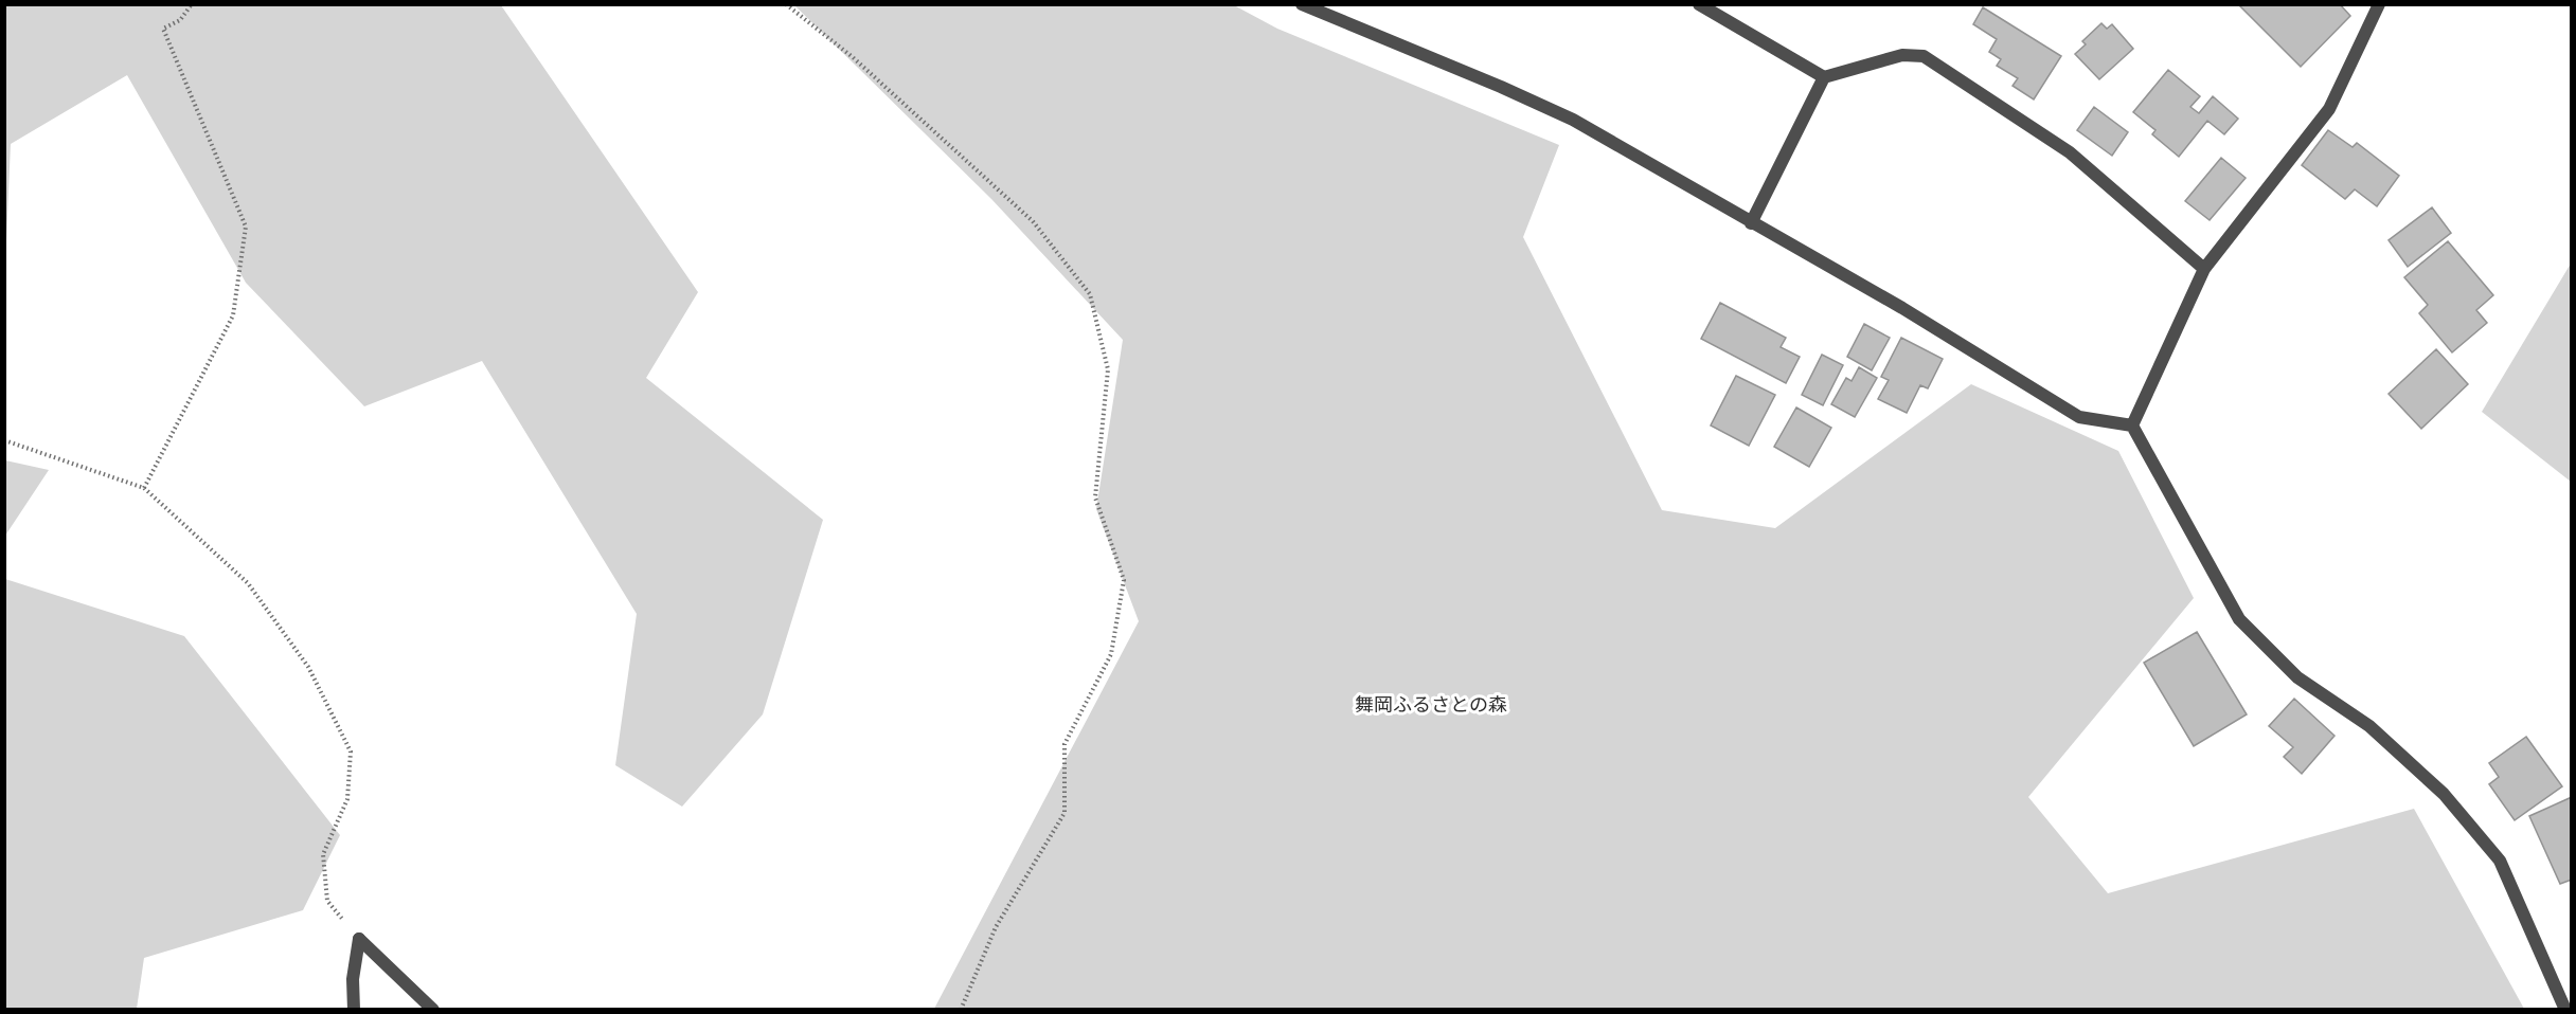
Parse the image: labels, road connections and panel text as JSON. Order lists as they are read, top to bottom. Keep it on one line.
{"parks":["舞岡ふるさとの森"]}
